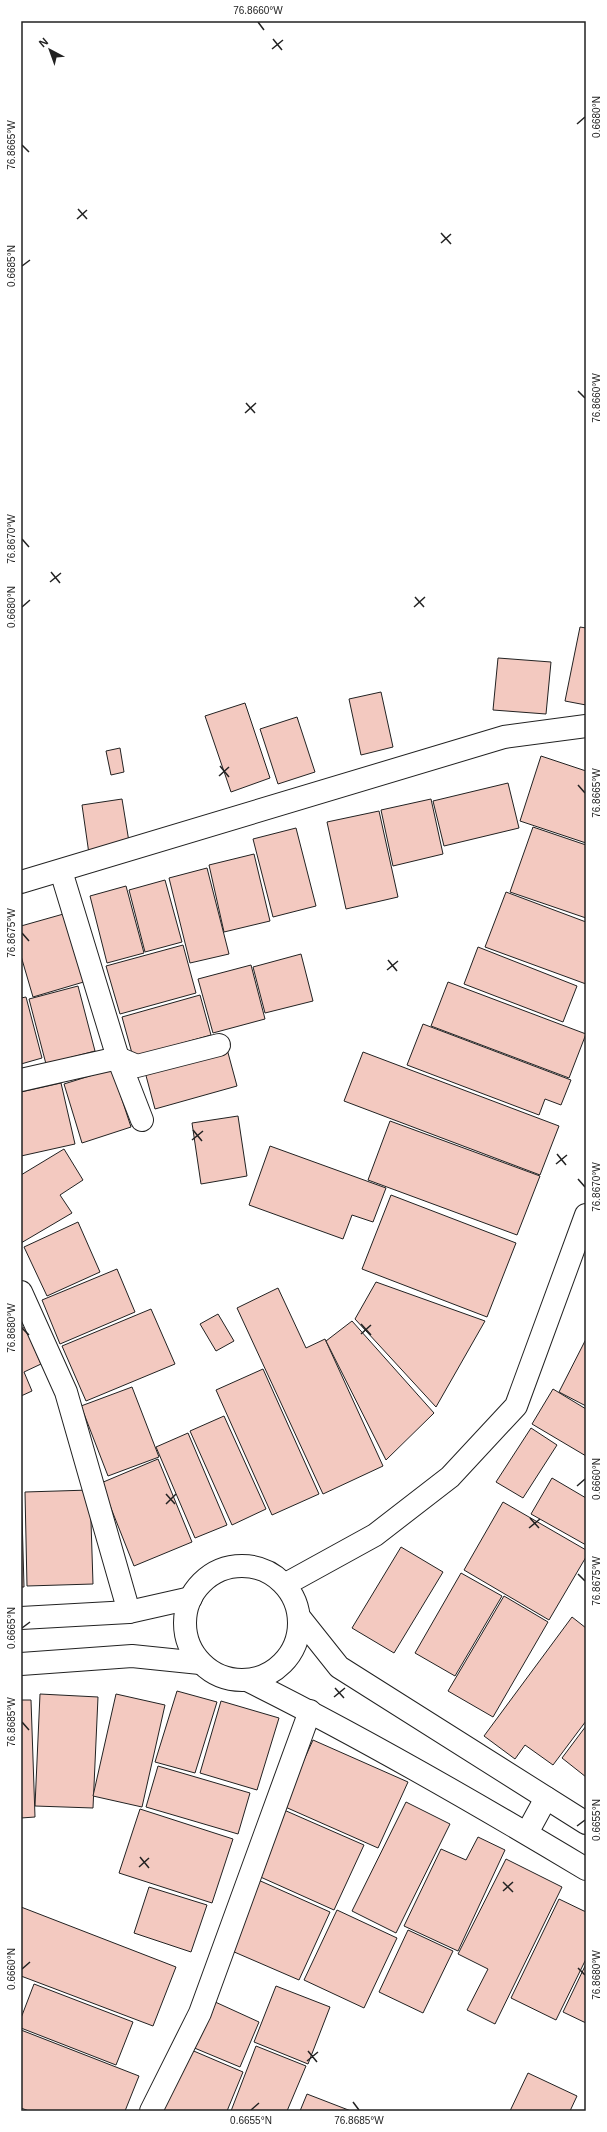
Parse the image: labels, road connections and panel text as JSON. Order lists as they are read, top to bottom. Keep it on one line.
{"north":"top left","coordinates":["76.8660°W","0.6680°N","76.8665°W","0.6685°N","76.8670°W","76.8675°W","76.8680°W","0.6660°N","0.6665°N","76.8685°W","0.6655°N"]}
